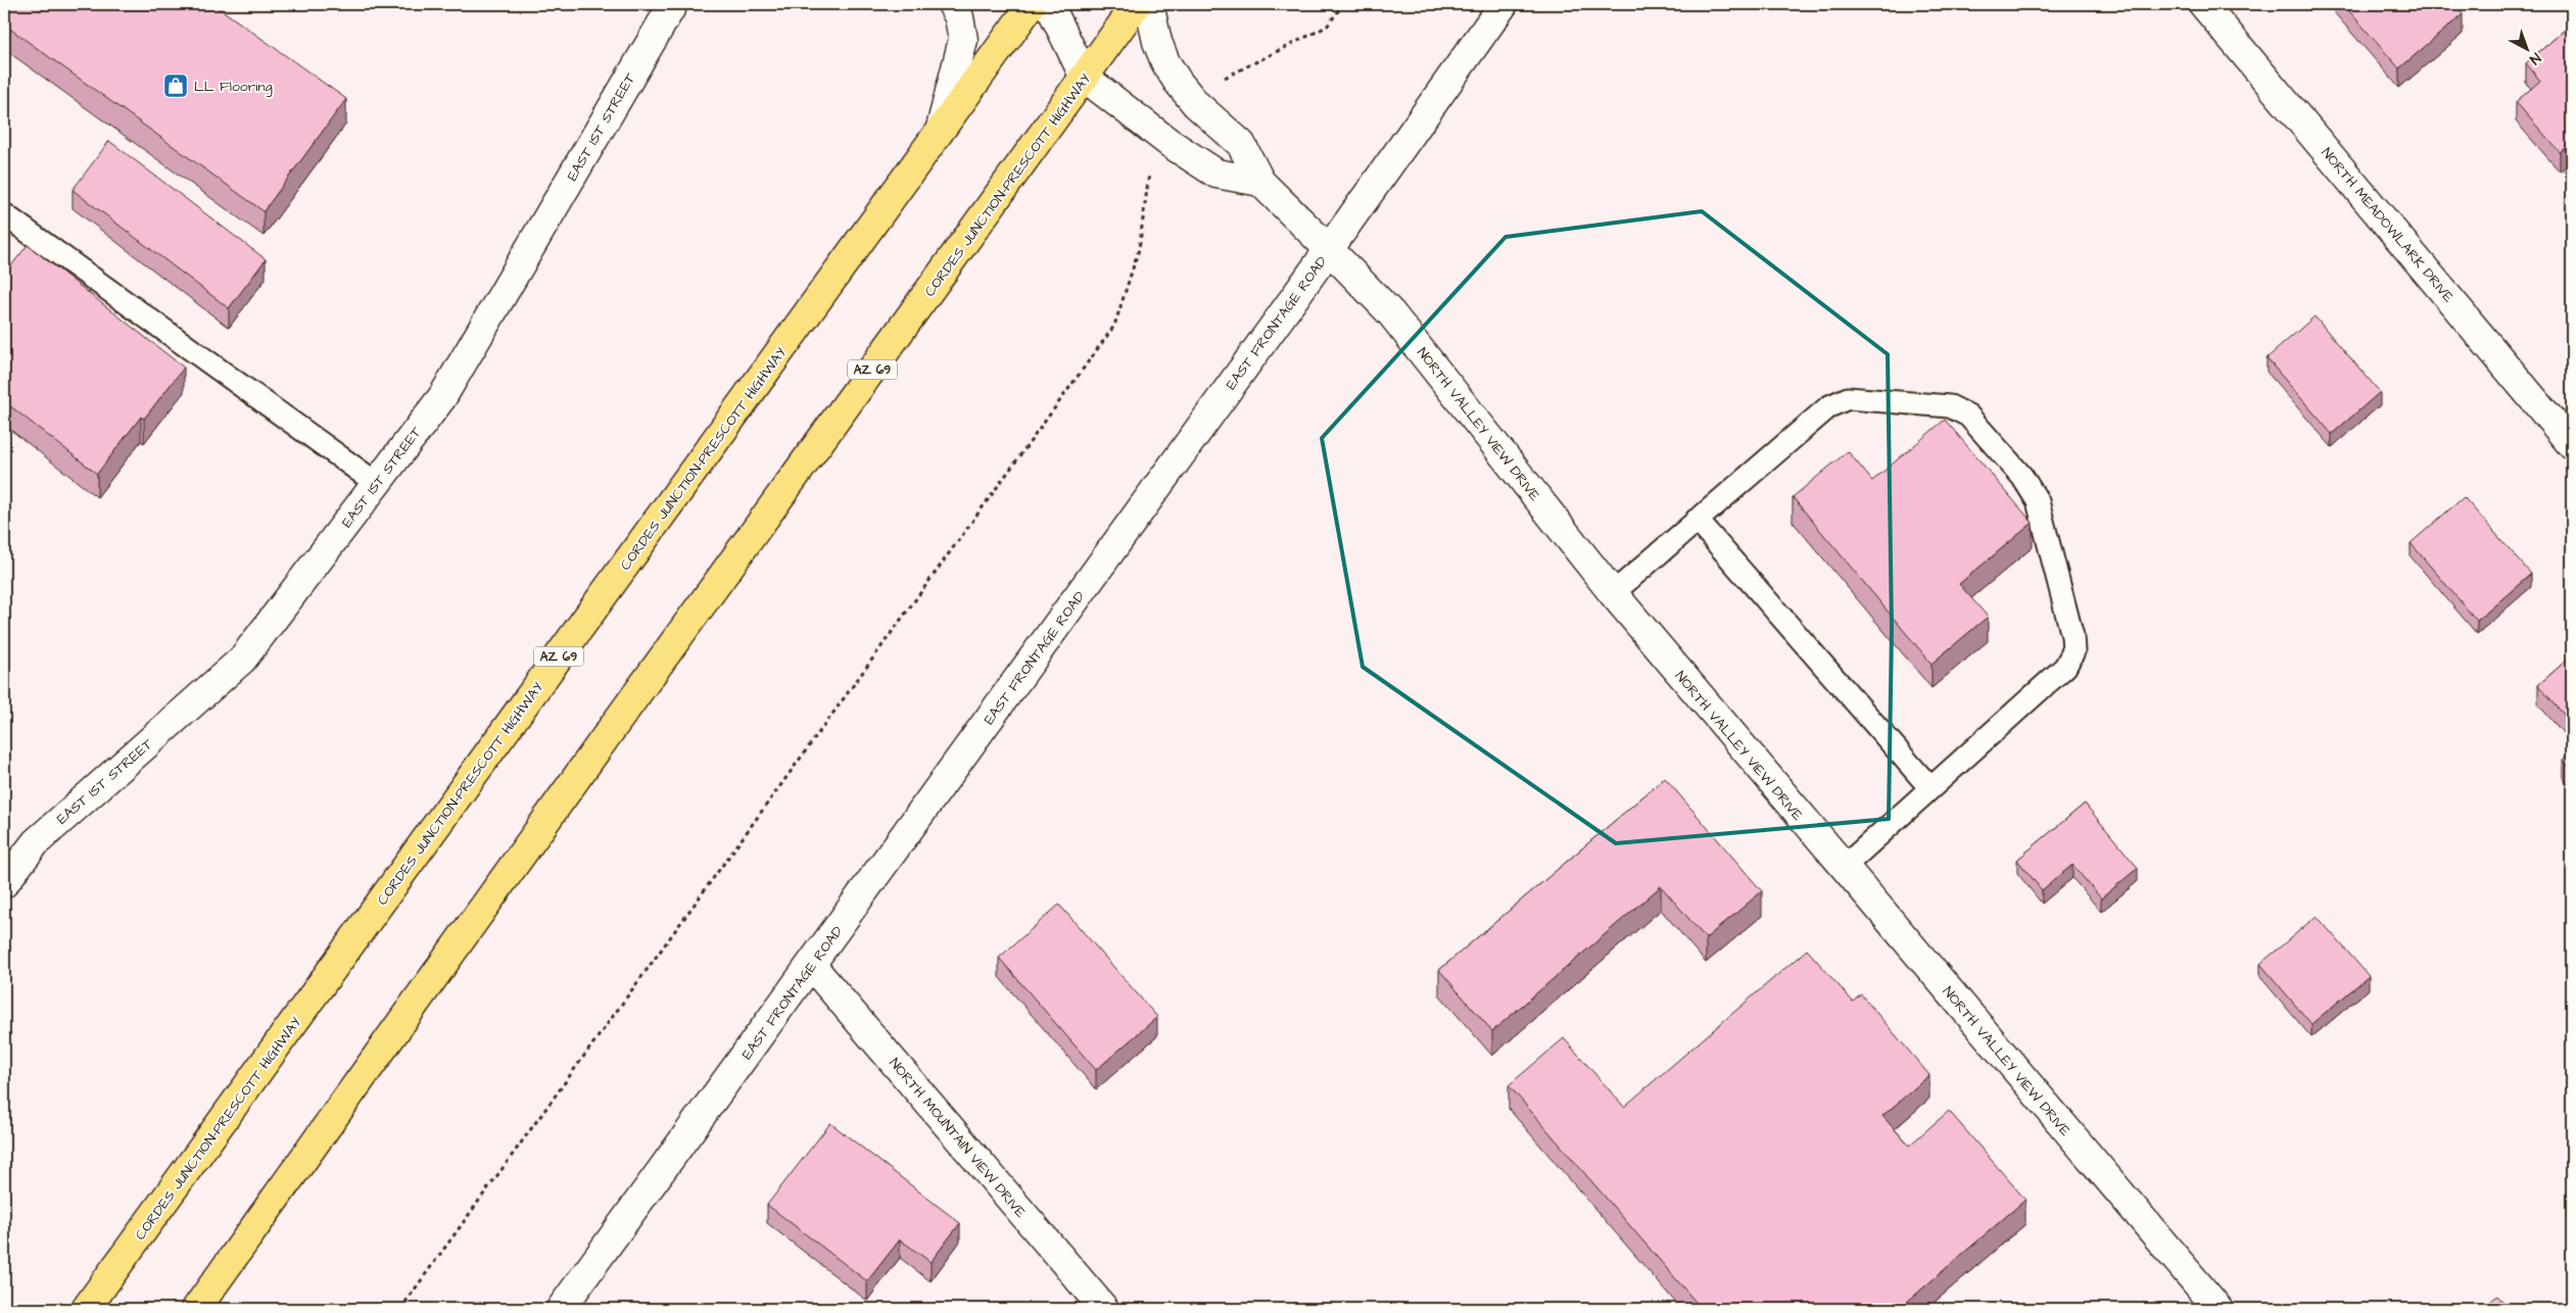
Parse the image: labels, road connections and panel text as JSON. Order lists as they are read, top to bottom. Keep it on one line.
{"streets":{"main road":["CORDES JUNCTION–PRESCOTT HIGHWAY","AZ 69"],"street":["EAST 1ST STREET","NORTH MEADOWLARK DRIVE","EAST FRONTAGE ROAD","NORTH VALLEY VIEW DRIVE","NORTH MOUNTAIN VIEW DRIVE"]},"crossings":[["EAST FRONTAGE ROAD","NORTH VALLEY VIEW DRIVE"],["EAST FRONTAGE ROAD","NORTH MOUNTAIN VIEW DRIVE"]],"places":{"shop":["LL Flooring"]},"north":"bottom right"}
